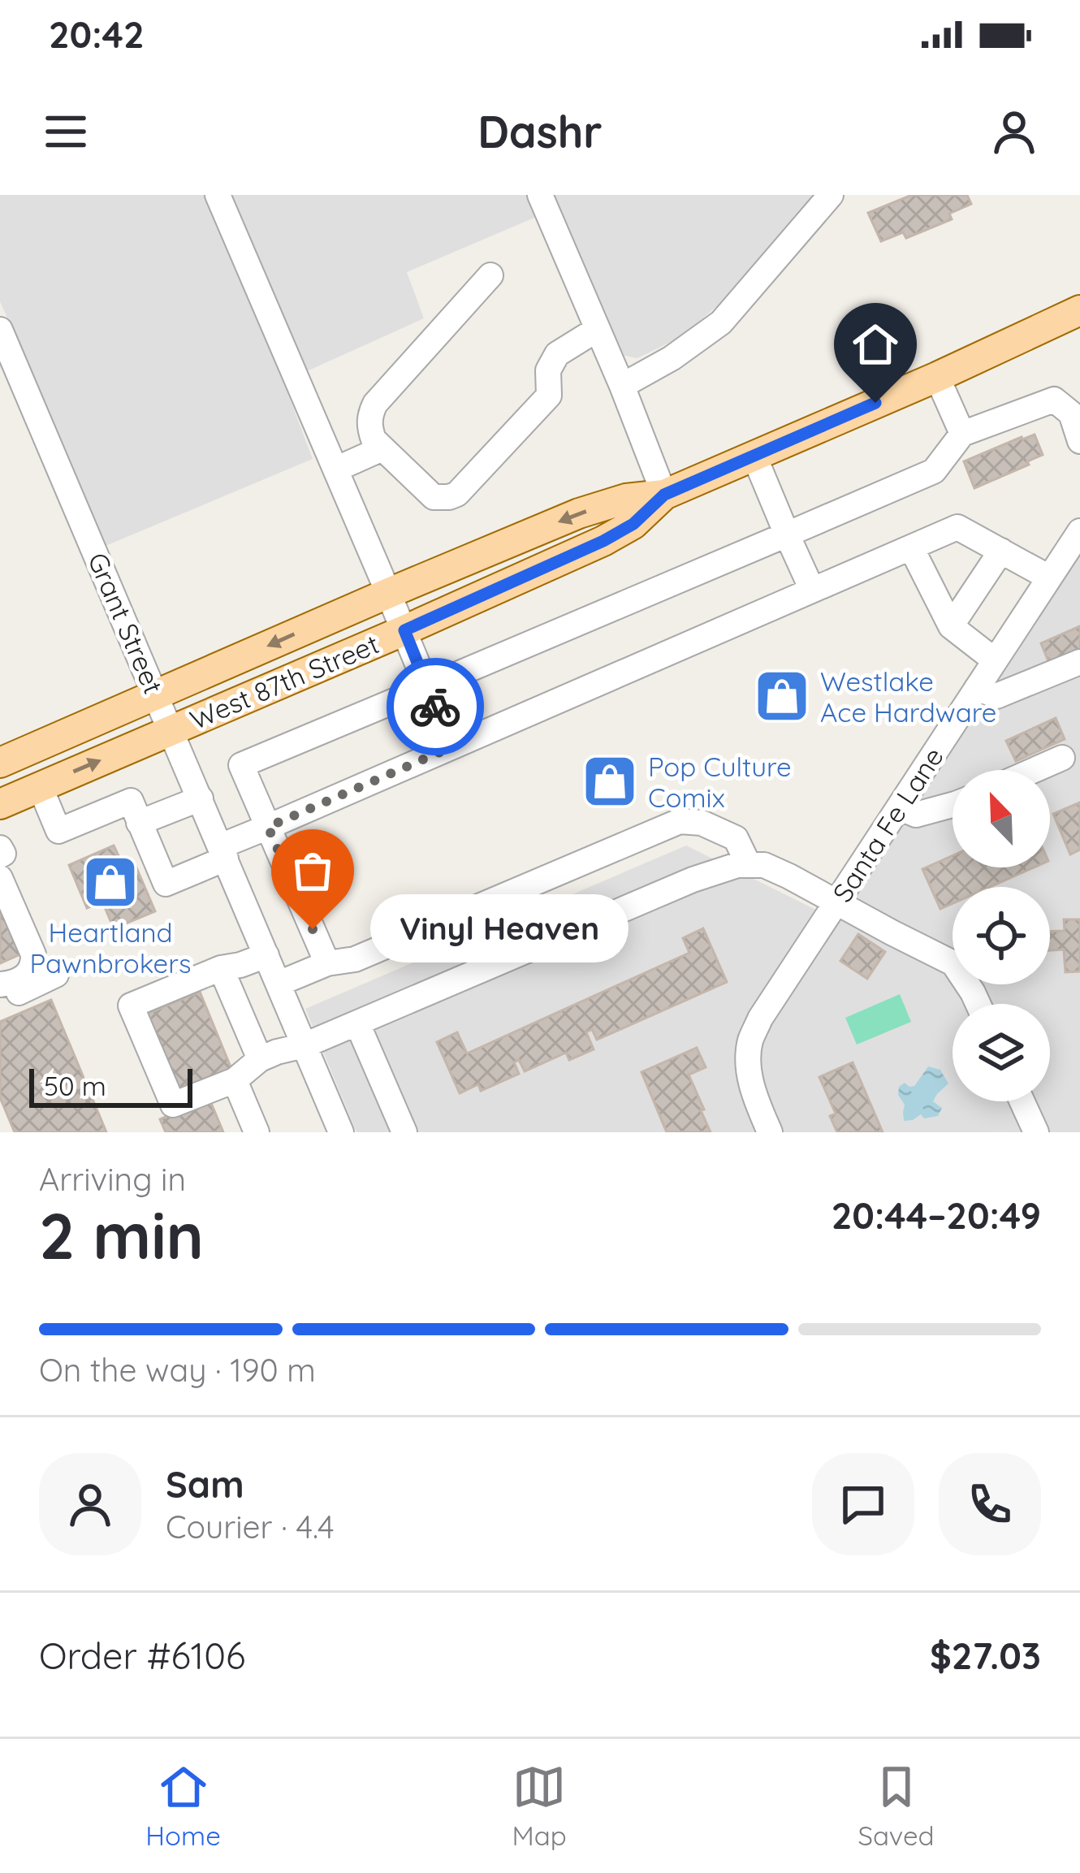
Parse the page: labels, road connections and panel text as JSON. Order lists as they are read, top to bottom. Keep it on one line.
{"streets":{"main road":["West 87th Street"],"street":["Grant Street","Santa Fe Lane"]},"crossings":[["Grant Street","West 87th Street"]],"places":{"shop":["Westlake Ace Hardware","Pop Culture Comix","Heartland Pawnbrokers"],"other":["Vinyl Heaven"]},"scale_bar":"50 m","north":"top left","page":{"status":"20:42","header":"Dashr","bubble":"Vinyl Heaven","scale":"50 m","heading":["2 min","Arriving in","20:44–20:49"],"panel":["Sam","Courier · 4.4","Order #6106","$27.03"],"bar":"On the way · 190 m","tabs":["Home","Map","Saved"]}}
